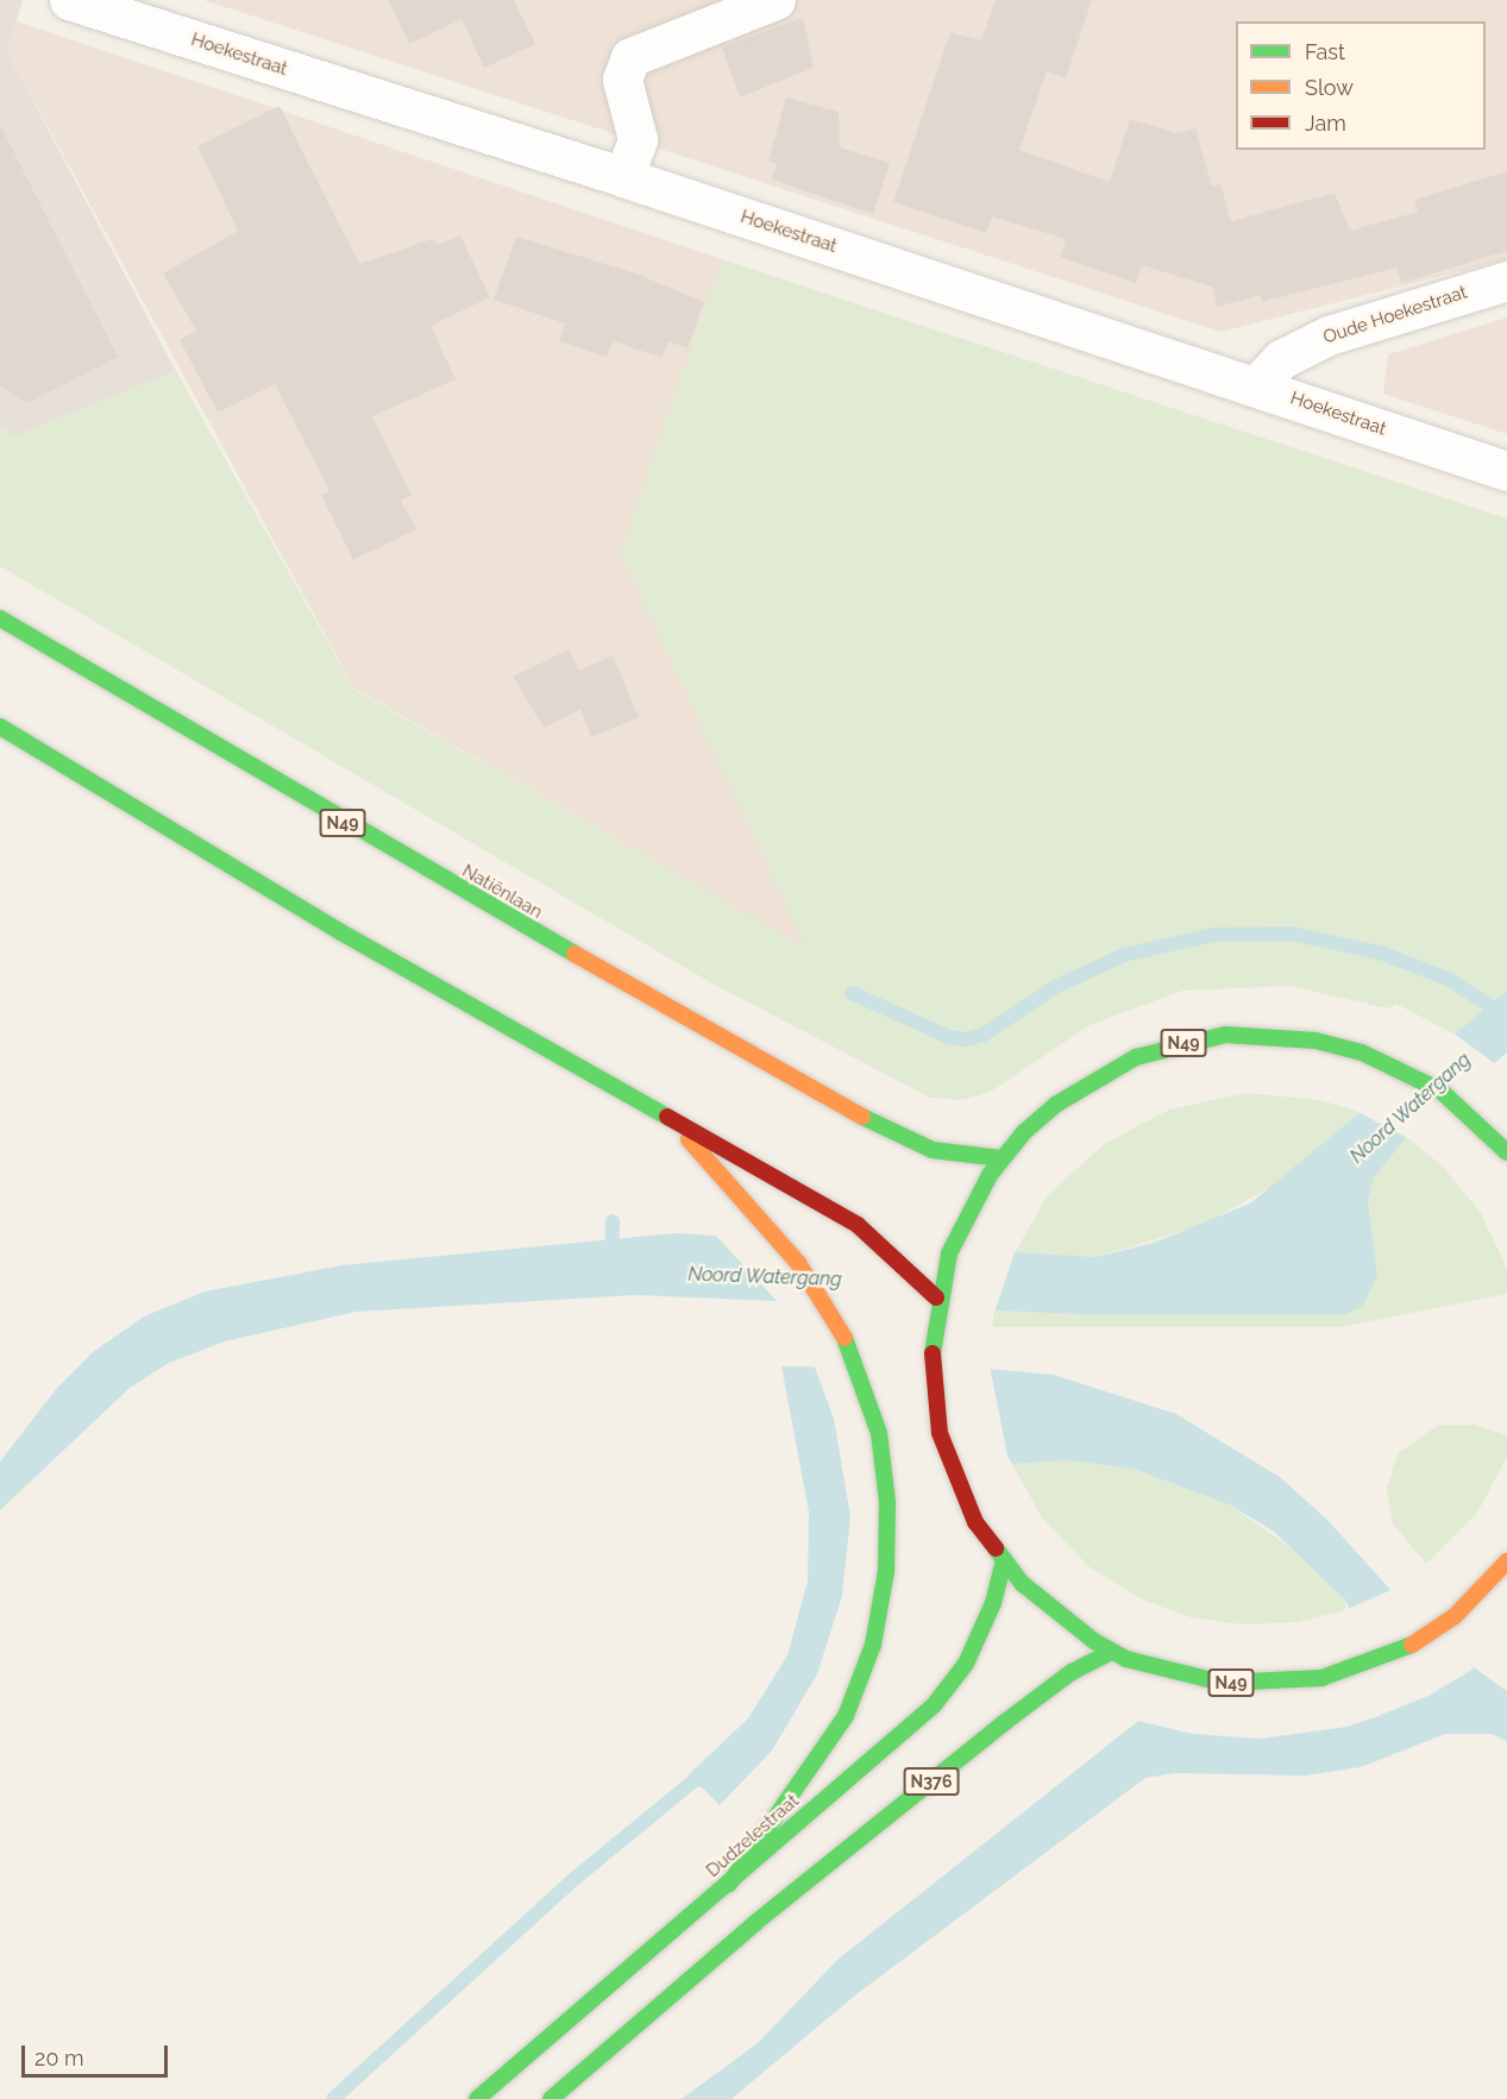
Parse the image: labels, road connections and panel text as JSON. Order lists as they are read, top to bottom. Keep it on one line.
{"streets":{"main road":["N49","Natiënlaan","N376","Dudzelestraat"],"street":["Hoekestraat","Oude Hoekestraat"]},"crossings":[["Hoekestraat","Oude Hoekestraat"],["N49","Natiënlaan"],["N49","N376"],["N49","Dudzelestraat"]],"water":["Noord Watergang"],"legend":["Fast","Slow","Jam"],"scale_bar":"20 m"}
